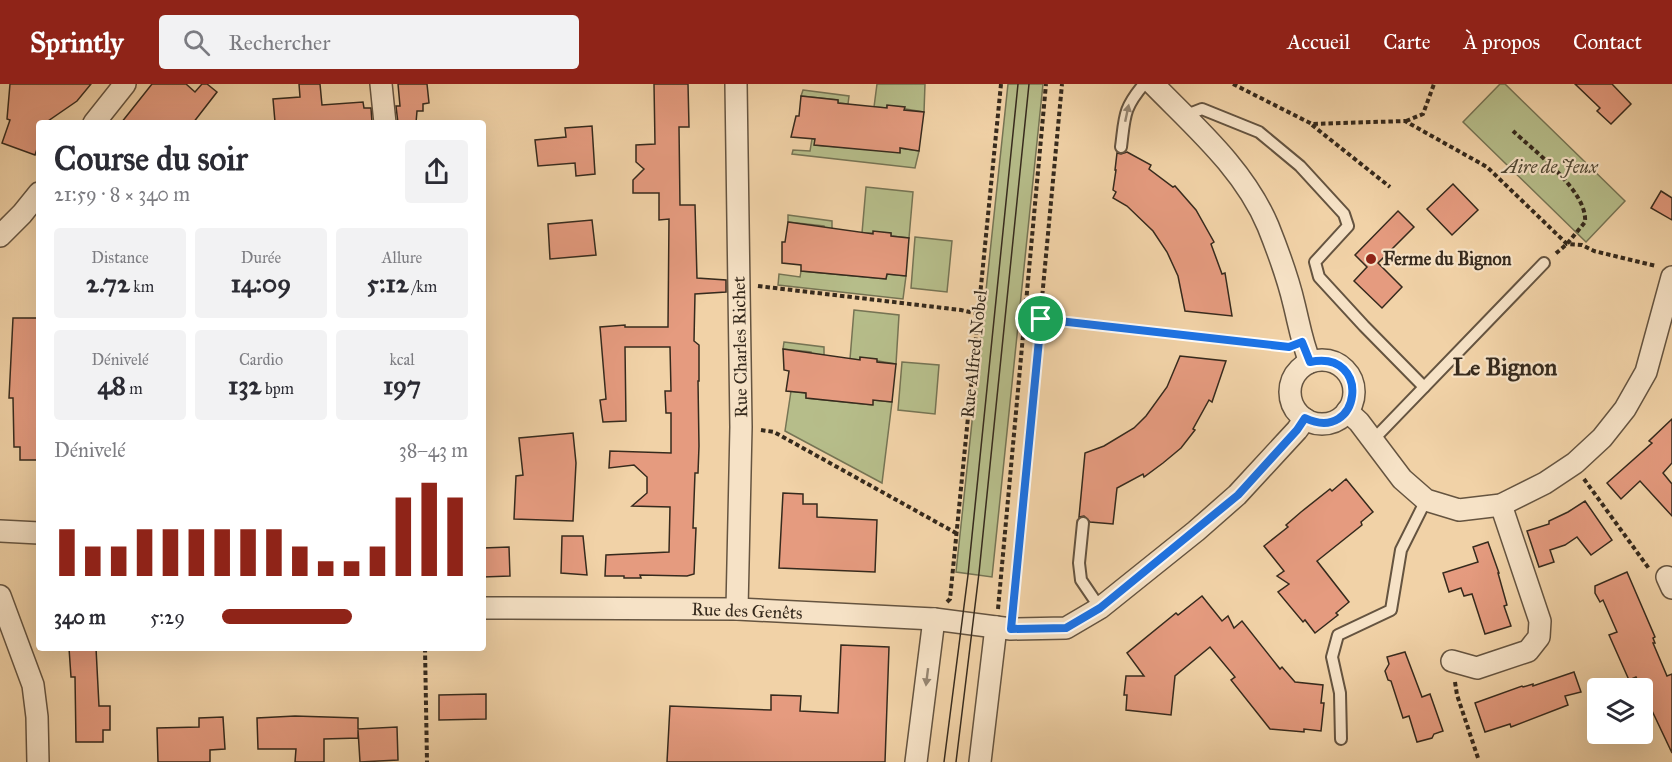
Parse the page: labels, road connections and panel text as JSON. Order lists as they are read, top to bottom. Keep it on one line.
{"streets":{"street":["Rue Charles Richet","Rue des Genêts"],"path":["Rue Alfred Nobel"]},"crossings":[["Rue Charles Richet","Rue des Genêts"],["Rue Alfred Nobel","Rue des Genêts"]],"districts":["Le Bignon"],"parks":["Aire de Jeux"],"places":["Ferme du Bignon"],"page":{"header":"Sprintly","search":"Rechercher","nav":["Accueil","Carte","À propos","Contact"],"heading":["Course du soir","21:59 · 8 × 340 m"],"stats":[["Distance","2.72 km"],["Durée","14:09"],["Allure","5:12 /km"],["Dénivelé","48 m"],["Cardio","132 bpm"],["kcal","197"]],"chart":["Dénivelé","38–43 m"],"list":[{"name":"340 m","note":"5:29"}]}}
